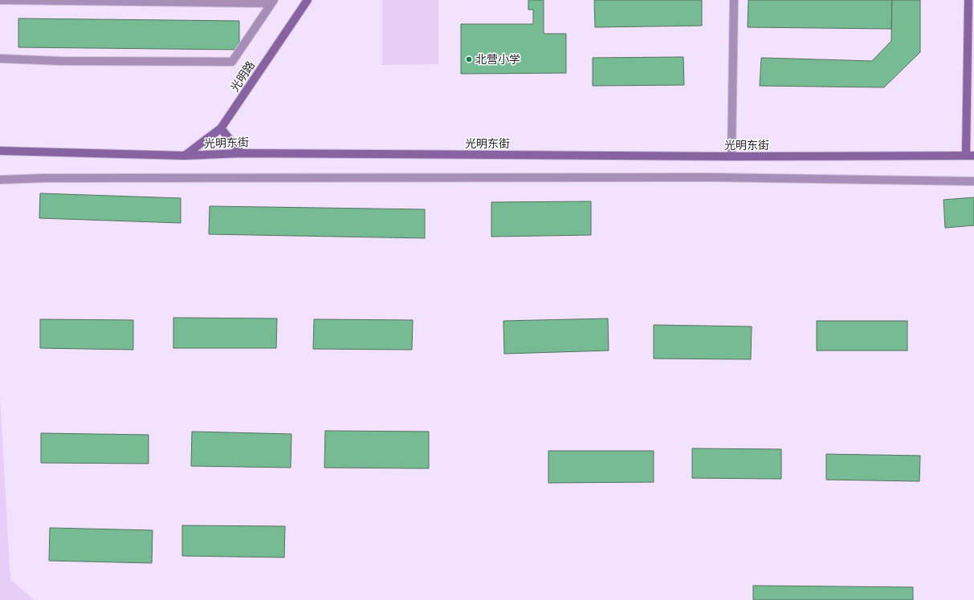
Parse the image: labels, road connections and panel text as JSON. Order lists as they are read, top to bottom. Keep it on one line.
{"streets":{"main road":["光明路","光明东街"]},"crossings":[["光明路","光明东街"]],"places":["北营小学"]}
